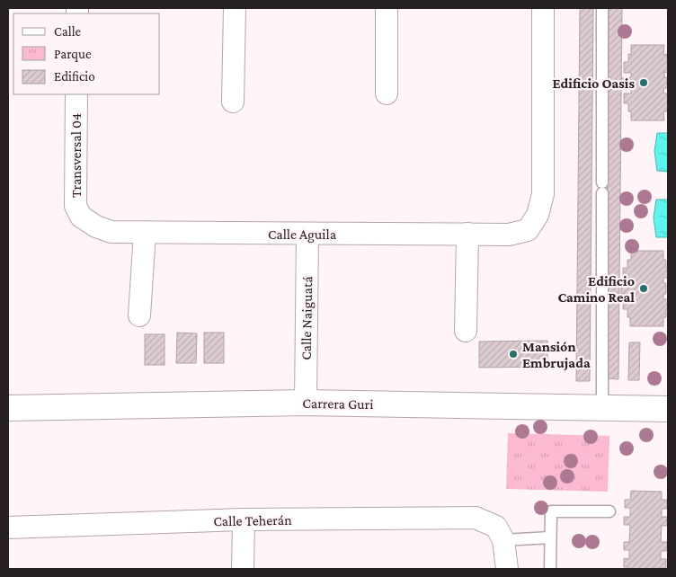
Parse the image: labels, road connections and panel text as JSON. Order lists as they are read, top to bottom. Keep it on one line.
{"streets":{"street":["Transversal 04","Calle Aguila","Calle Naiguatá","Carrera Guri","Calle Teherán"]},"crossings":[["Transversal 04","Calle Aguila"],["Calle Aguila","Calle Naiguatá"],["Calle Naiguatá","Carrera Guri"]],"places":["Edificio Oasis","Edificio Camino Real","Mansión Embrujada"],"legend":["Calle","Parque","Edificio"]}
